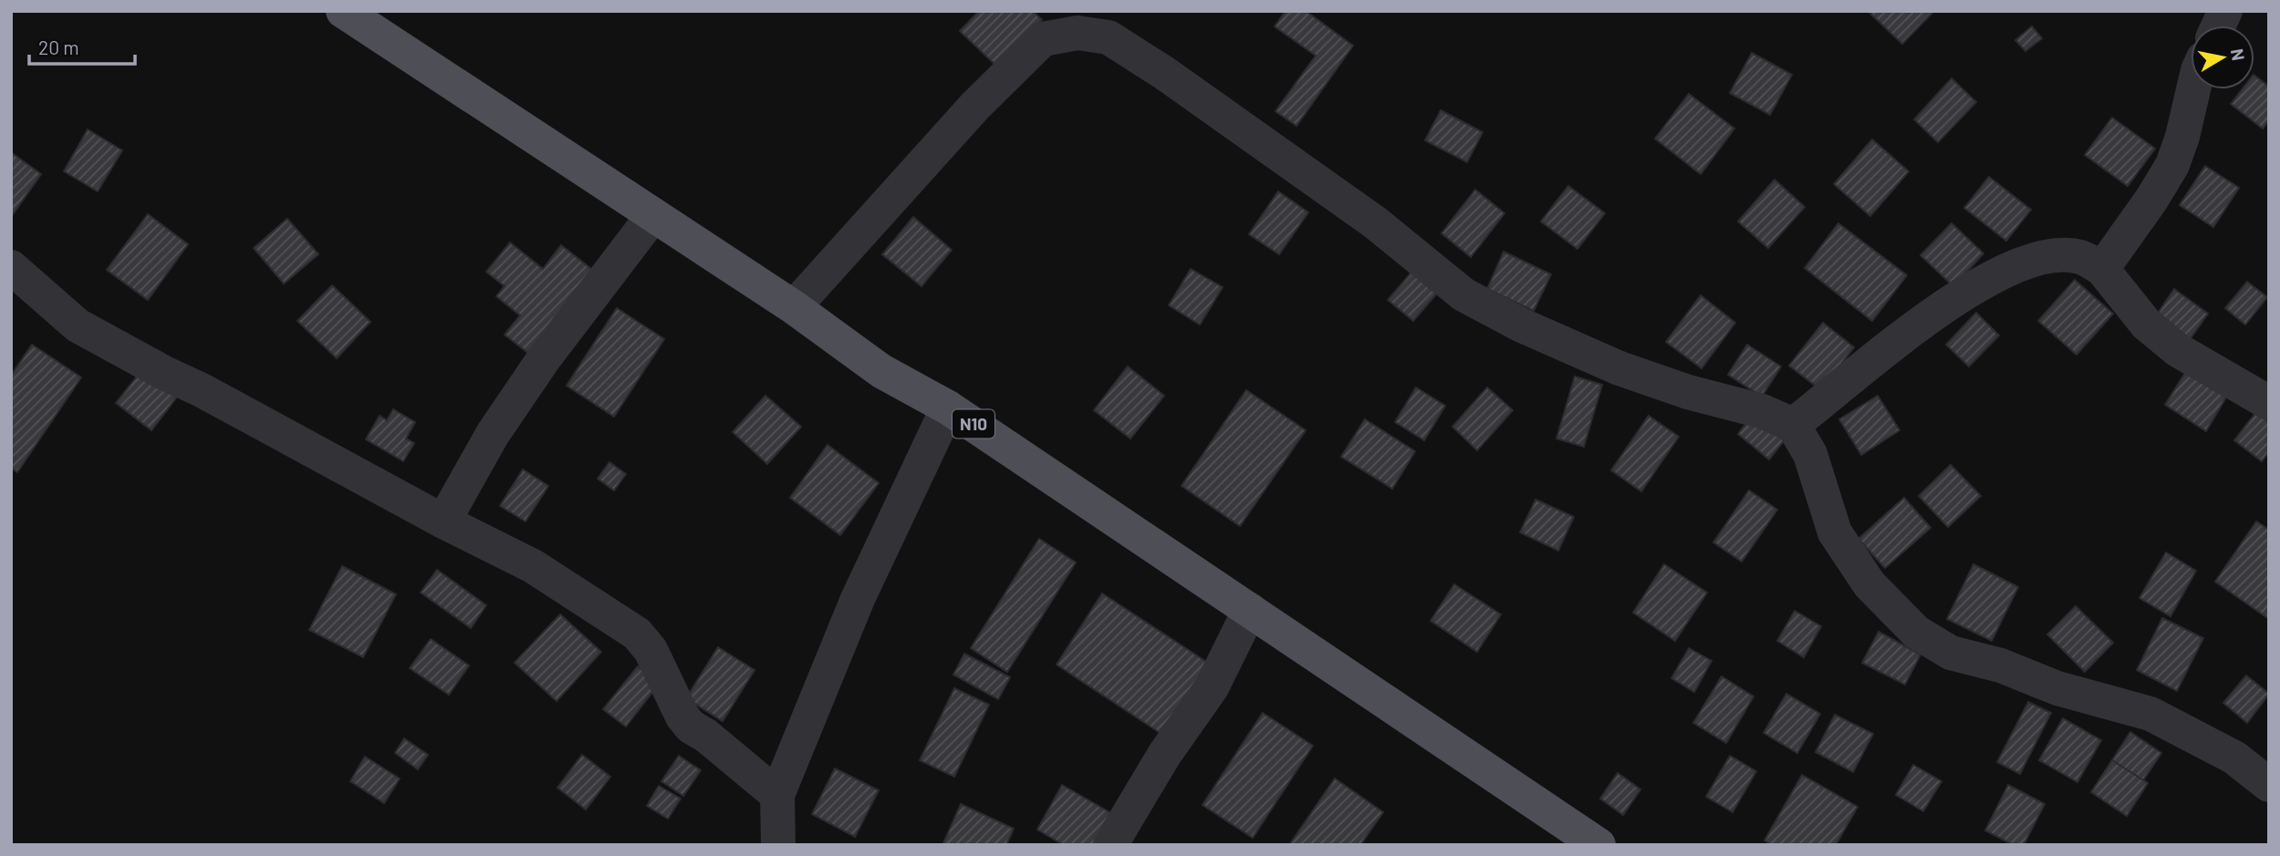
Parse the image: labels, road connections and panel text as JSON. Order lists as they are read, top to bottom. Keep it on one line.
{"streets":{"main road":["N10"]},"scale_bar":"20 m","north":"right"}
